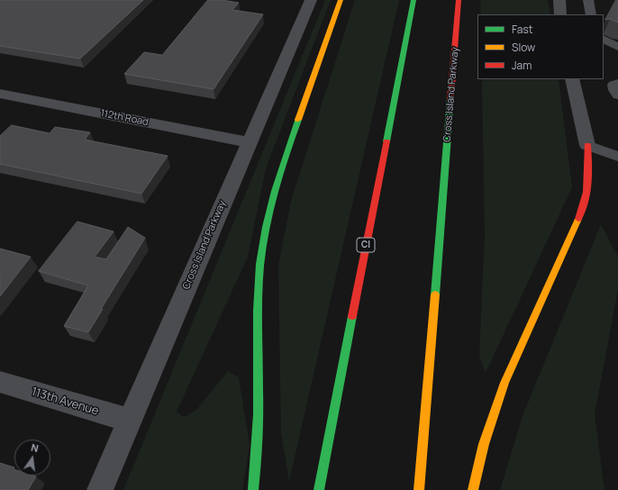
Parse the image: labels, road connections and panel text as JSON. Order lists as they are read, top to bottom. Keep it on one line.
{"streets":{"highway":["Cross Island Parkway","CI"],"street":["112th Road","113th Avenue"]},"crossings":[["Cross Island Parkway","112th Road"],["Cross Island Parkway","113th Avenue"]],"legend":["Fast","Slow","Jam"],"north":"top"}
